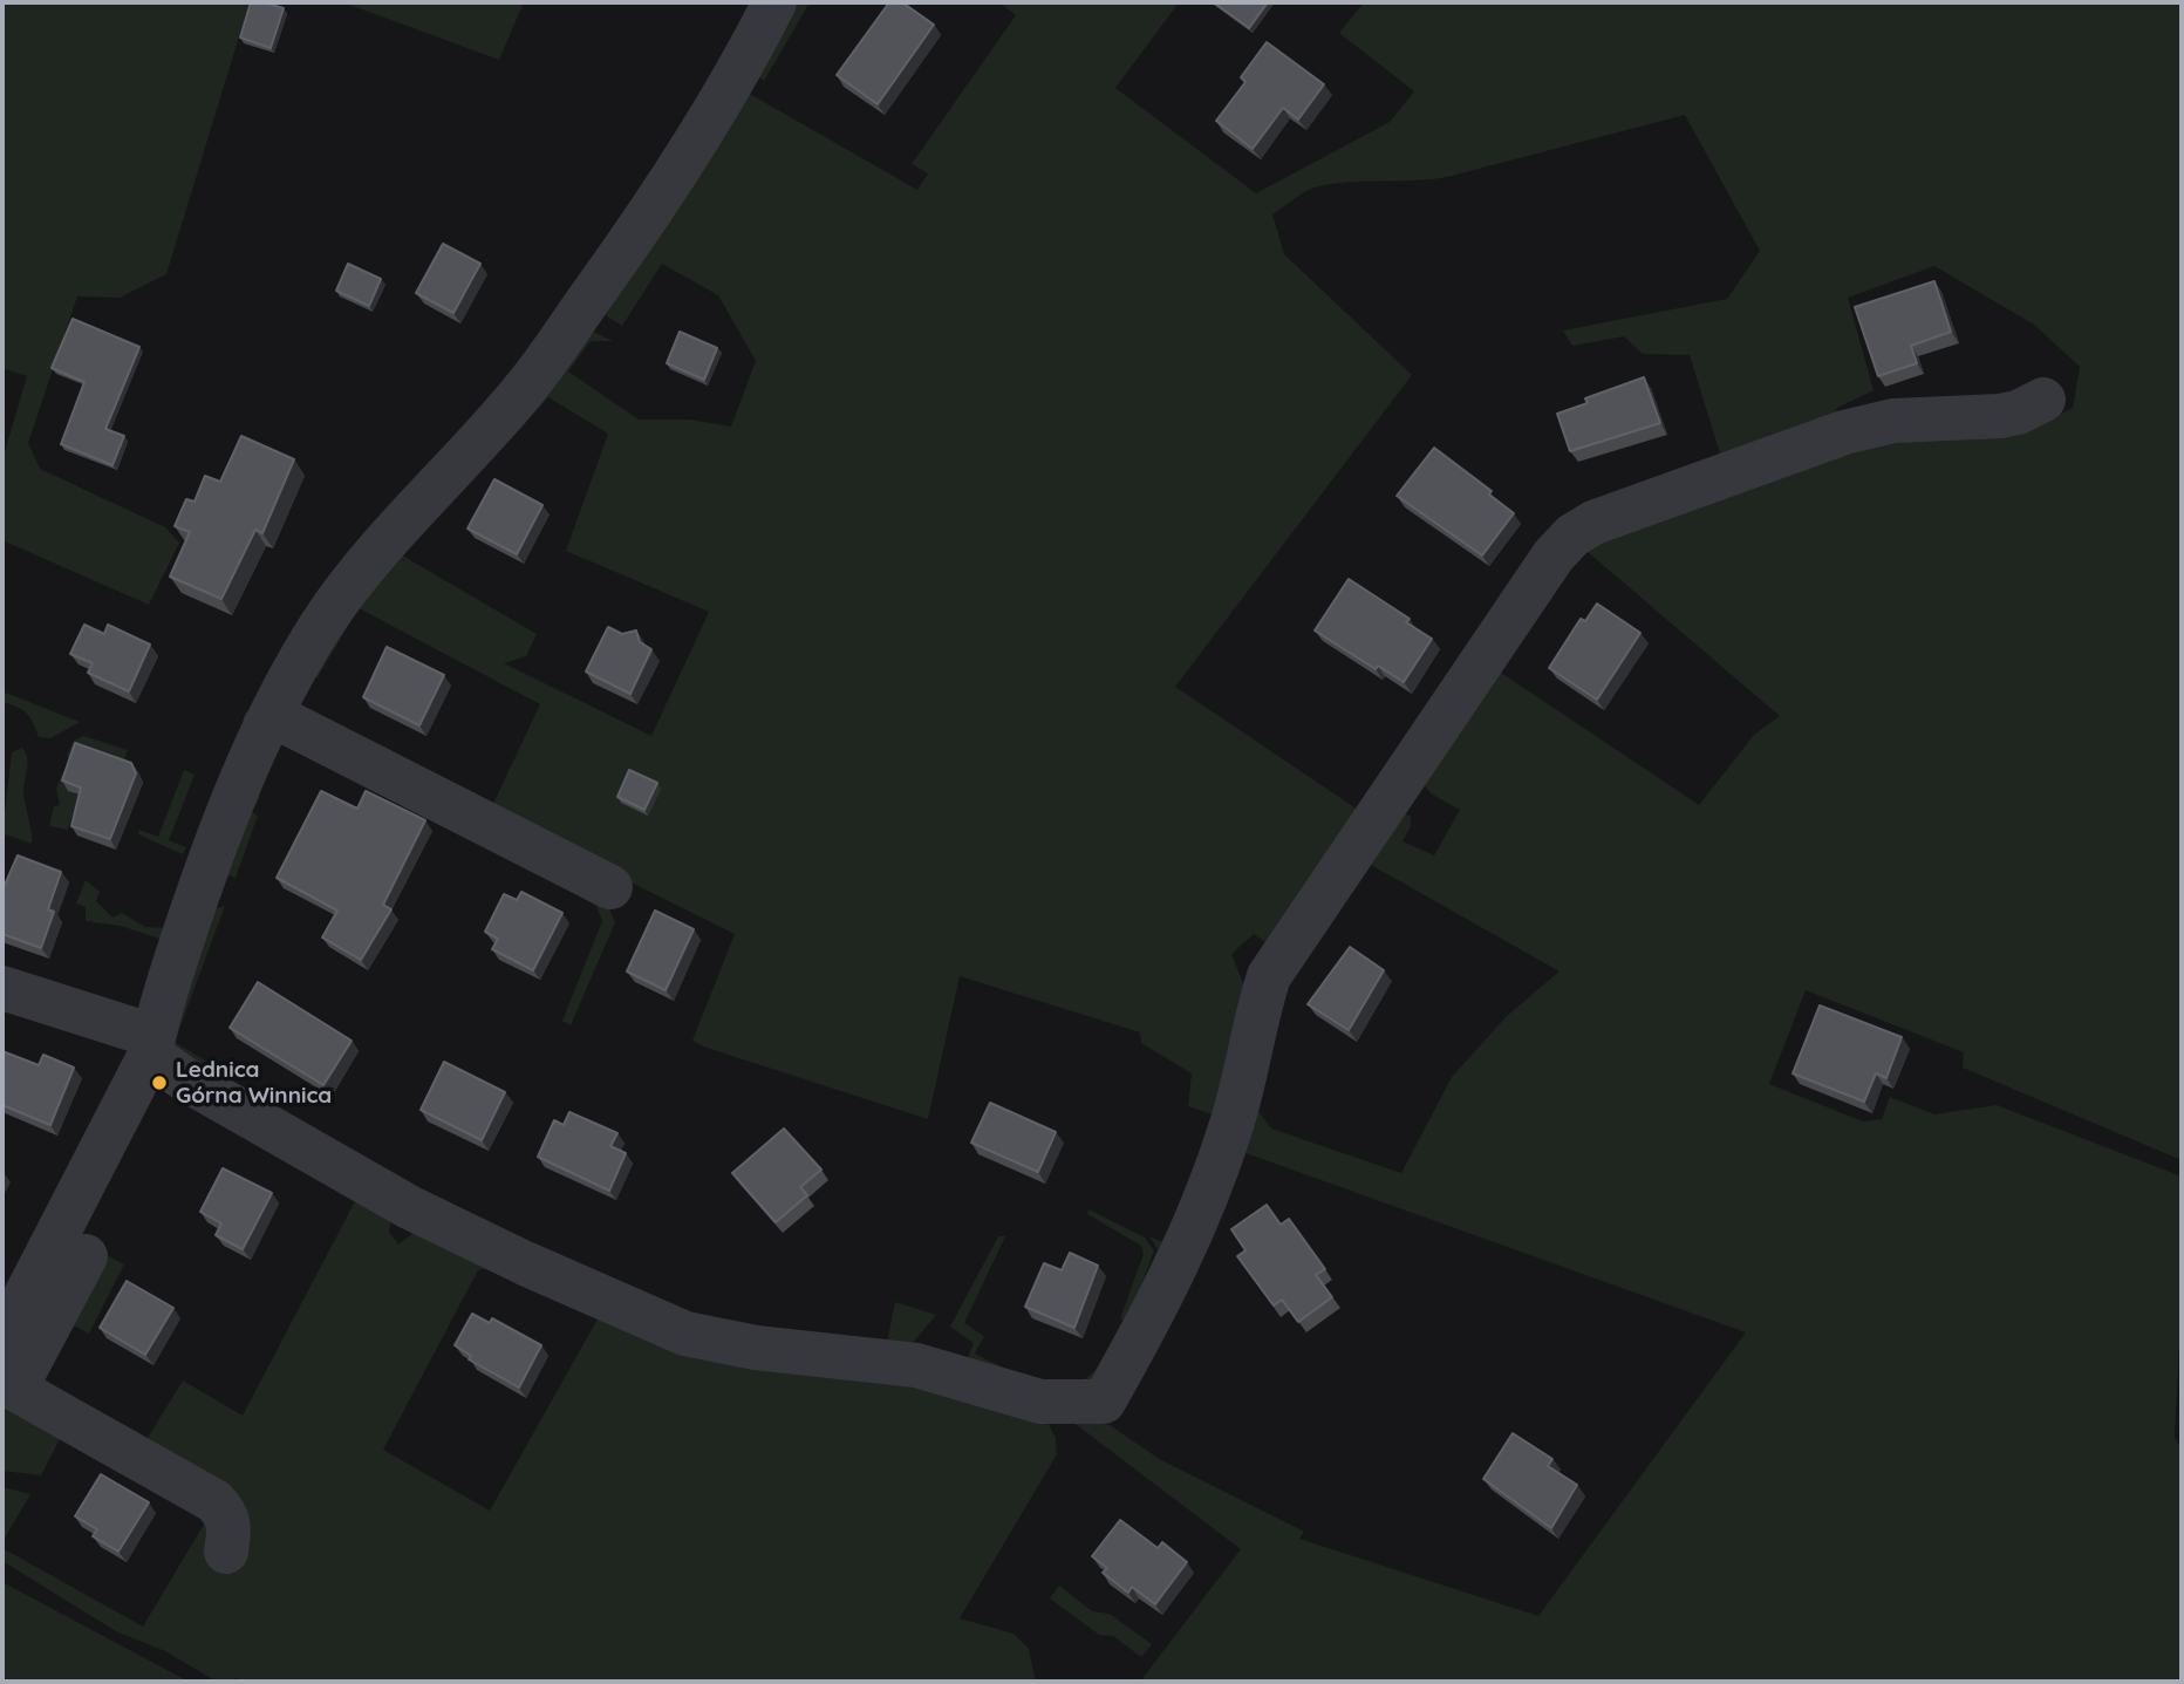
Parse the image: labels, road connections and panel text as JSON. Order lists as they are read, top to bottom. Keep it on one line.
{"places":["Lednica Górna Winnica"]}
